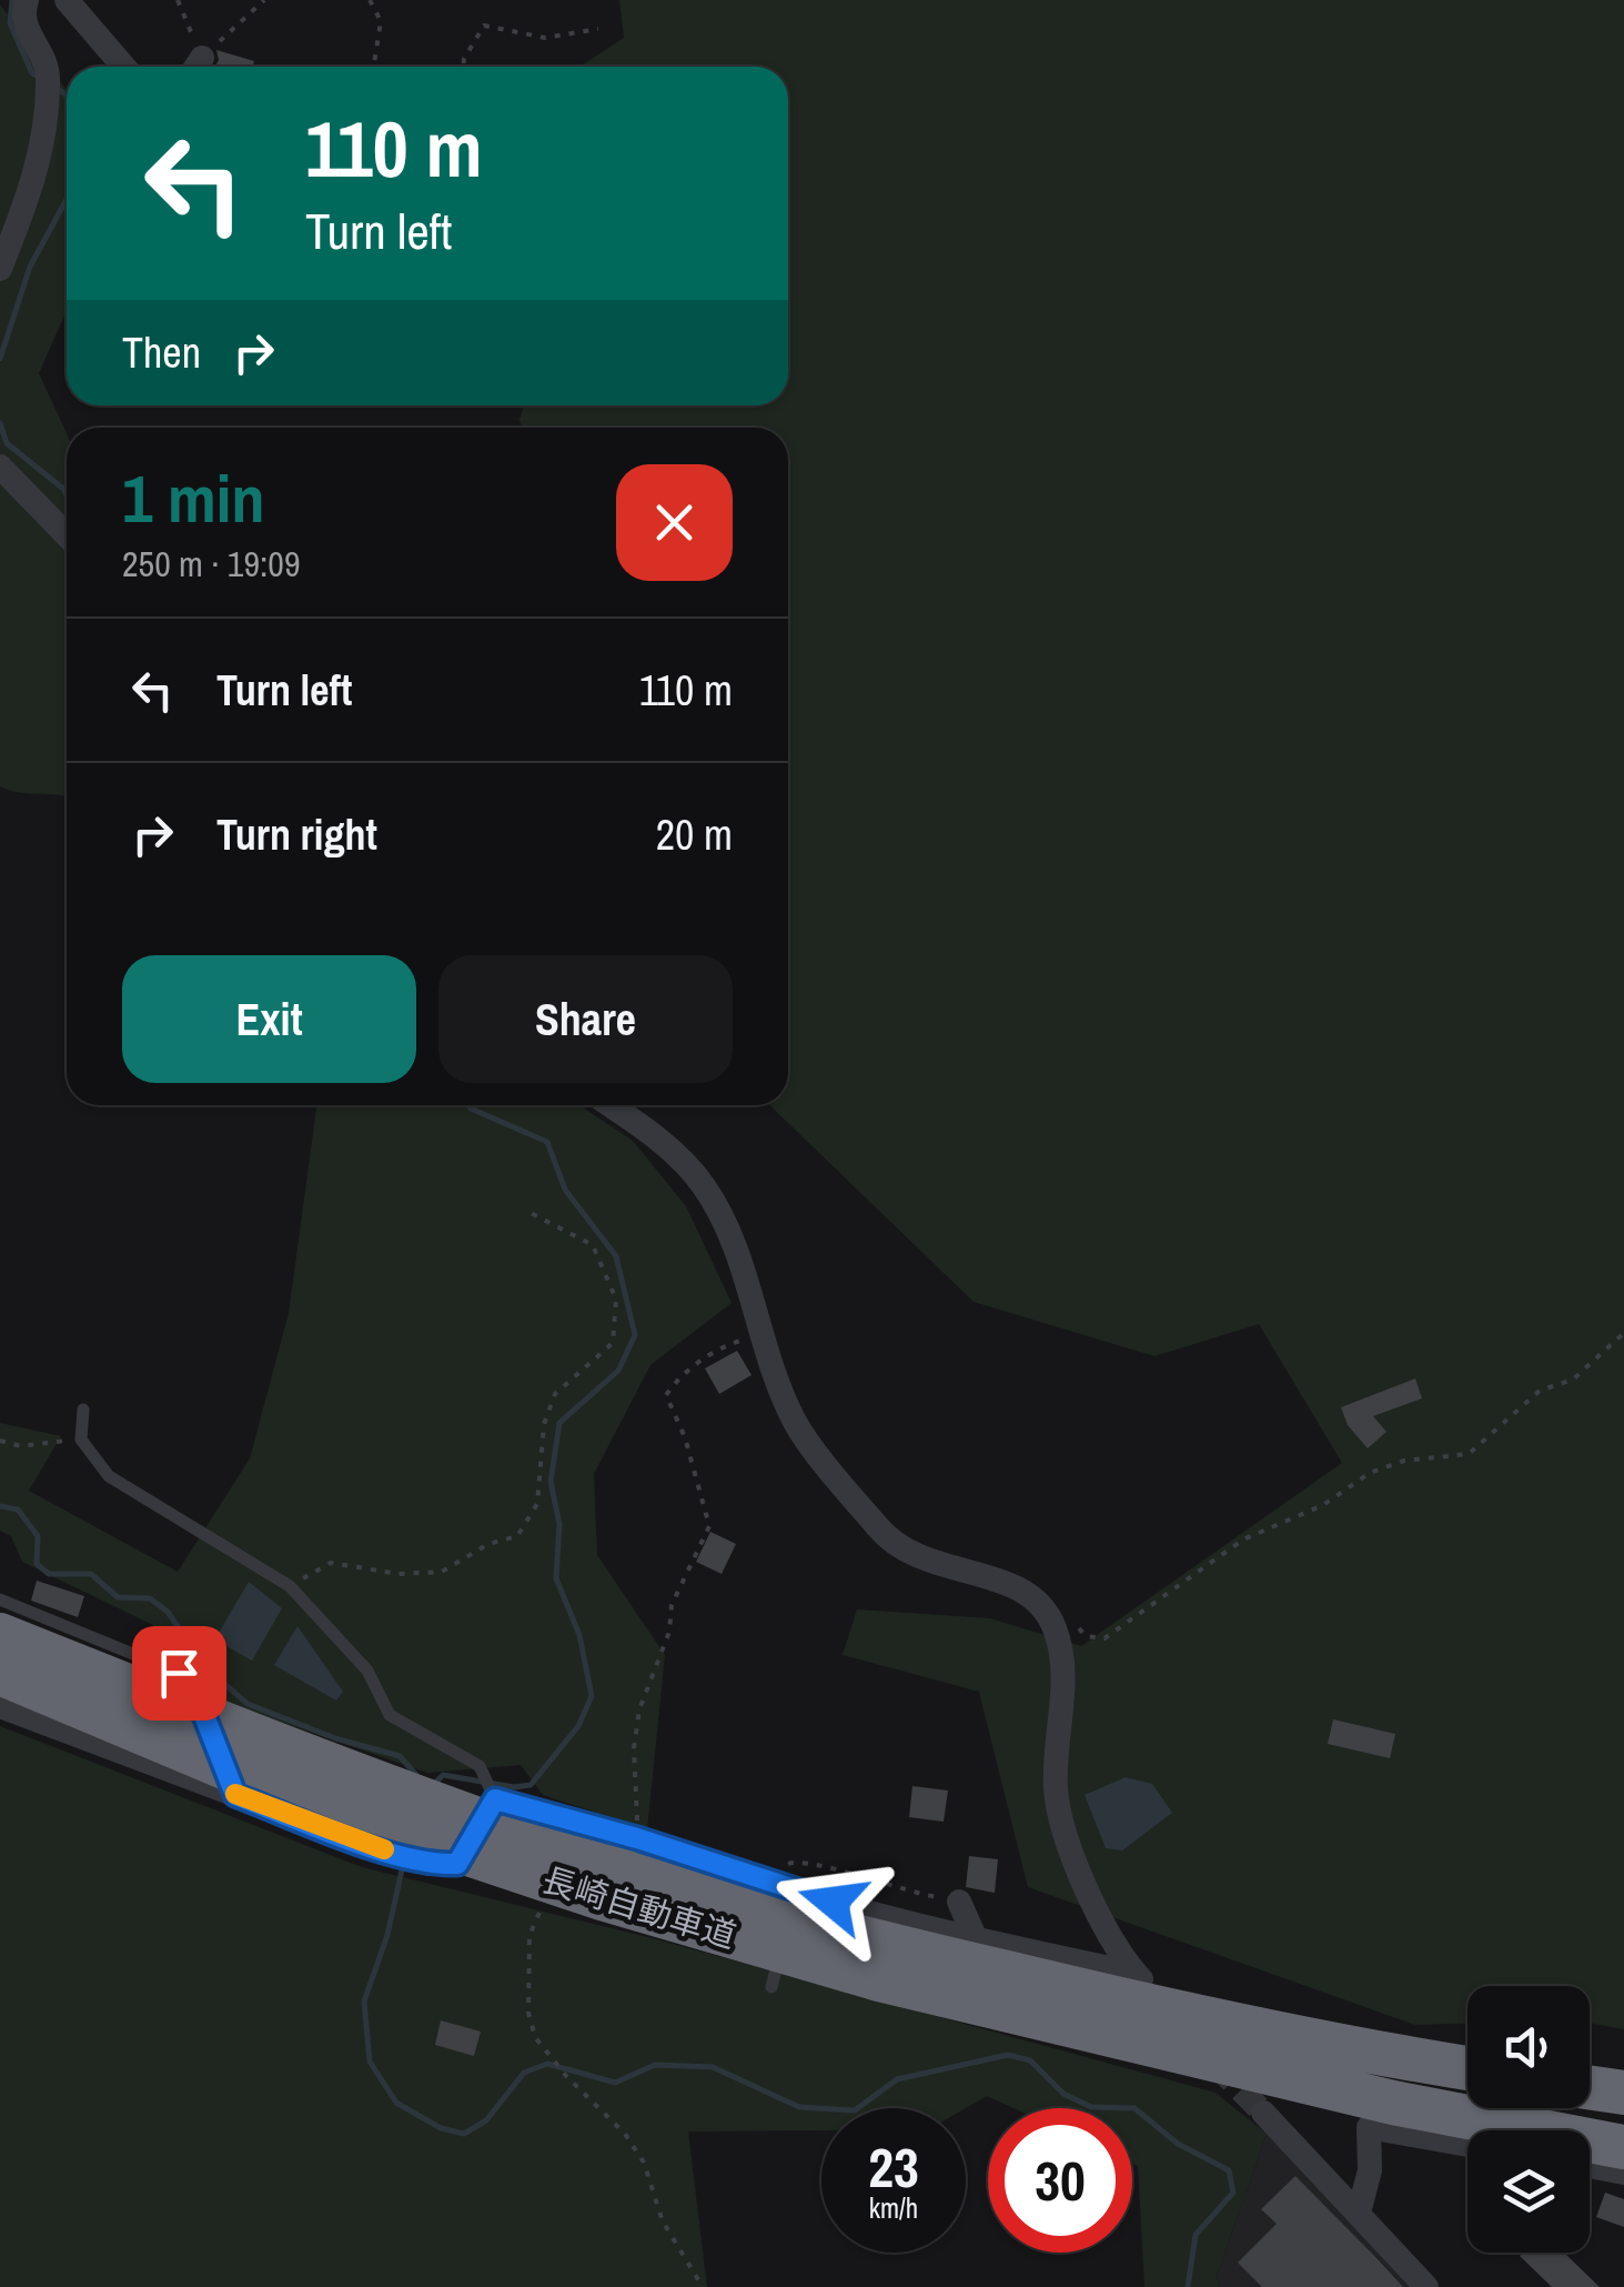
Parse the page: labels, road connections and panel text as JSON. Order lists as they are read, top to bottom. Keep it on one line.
{"streets":{"highway":["長崎自動車道"]},"page":{"turn":["110 m","Turn left"],"then":"Then","heading":["1 min","250 m · 19:09"],"list":[{"name":"Turn left","value":"110 m"},{"name":"Turn right","value":"20 m"}],"buttons":["Exit","Share"],"speed":"23 km/h","limit":"30"}}
